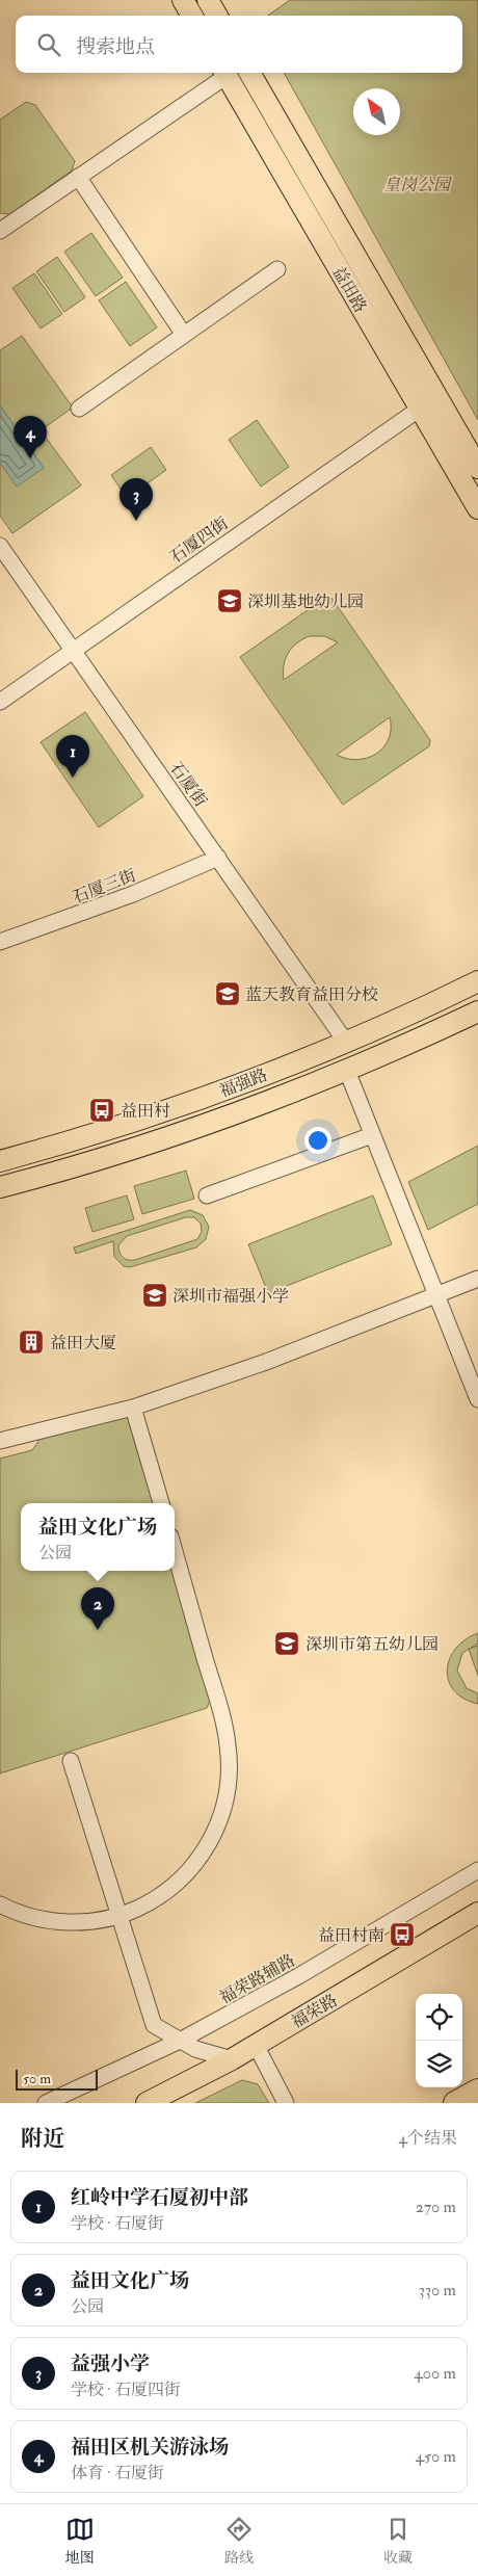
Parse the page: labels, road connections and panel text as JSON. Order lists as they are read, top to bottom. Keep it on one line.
{"streets":{"main road":["益田路","福强路","福荣路"],"street":["石厦四街","石厦街","石厦三街","福荣路辅路"]},"crossings":[["益田路","石厦四街"],["石厦四街","石厦街"],["石厦街","石厦三街"],["石厦街","福强路"]],"parks":["皇岗公园"],"places":{"school or university":["深圳基地幼儿园","蓝天教育益田分校","深圳市福强小学","深圳市第五幼儿园"],"bus stop":["益田村","益田村南"],"building":["益田大厦"]},"scale_bar":"50 m","north":"top left","page":{"search":"搜索地点","pins":["4","3","1","2"],"popup":["益田文化广场","公园"],"scale":"50 m","heading":["附近","4个结果"],"list":[{"mark":"1","name":"红岭中学石厦初中部","note":"学校 · 石厦街","value":"270 m"},{"mark":"2","name":"益田文化广场","note":"公园","value":"330 m"},{"mark":"3","name":"益强小学","note":"学校 · 石厦四街","value":"400 m"},{"mark":"4","name":"福田区机关游泳场","note":"体育 · 石厦街","value":"450 m"}],"nav":["地图","路线","收藏"]}}
